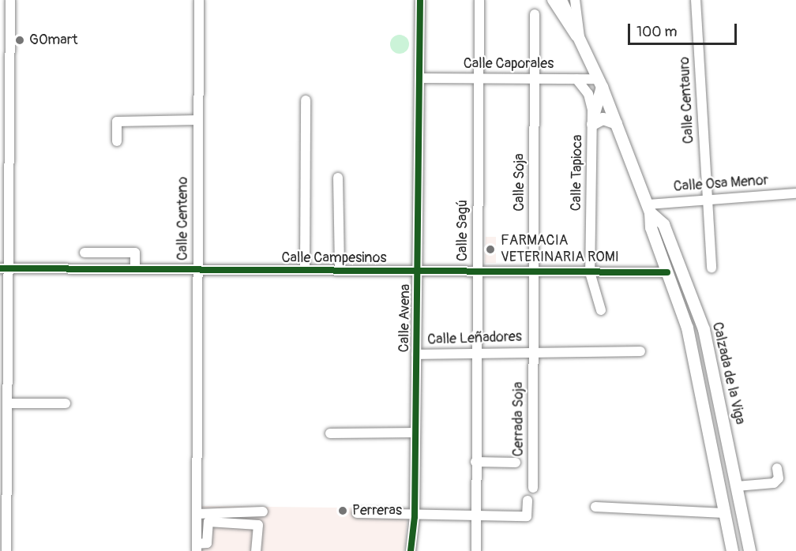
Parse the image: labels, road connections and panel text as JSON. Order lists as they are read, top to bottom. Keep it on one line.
{"streets":{"main road":["Calzada de la Viga"],"street":["Calle Caporales","Calle Centauro","Calle Tapioca","Calle Soja","Calle Osa Menor","Calle Centeno","Calle Sagú","Calle Campesinos","Calle Avena","Calle Leñadores","Cerrada Soja"]},"crossings":[["Calle Caporales","Calle Tapioca"],["Calle Caporales","Calle Soja"],["Calle Caporales","Calle Sagú"],["Calle Caporales","Calle Avena"],["Calle Caporales","Calzada de la Viga"],["Calle Centauro","Calle Osa Menor"],["Calle Tapioca","Calle Campesinos"],["Calle Soja","Calle Campesinos"],["Calle Soja","Calle Leñadores"],["Calle Soja","Cerrada Soja"],["Calle Osa Menor","Calzada de la Viga"],["Calle Centeno","Calle Campesinos"],["Calle Sagú","Calle Campesinos"],["Calle Sagú","Calle Leñadores"],["Calle Campesinos","Calle Avena"],["Calle Campesinos","Calzada de la Viga"],["Calle Avena","Calle Leñadores"],["Calle Leñadores","Cerrada Soja"]],"places":["GOmart","FARMACIA VETERINARIA ROMI","Perreras"],"scale_bar":"100 m"}
